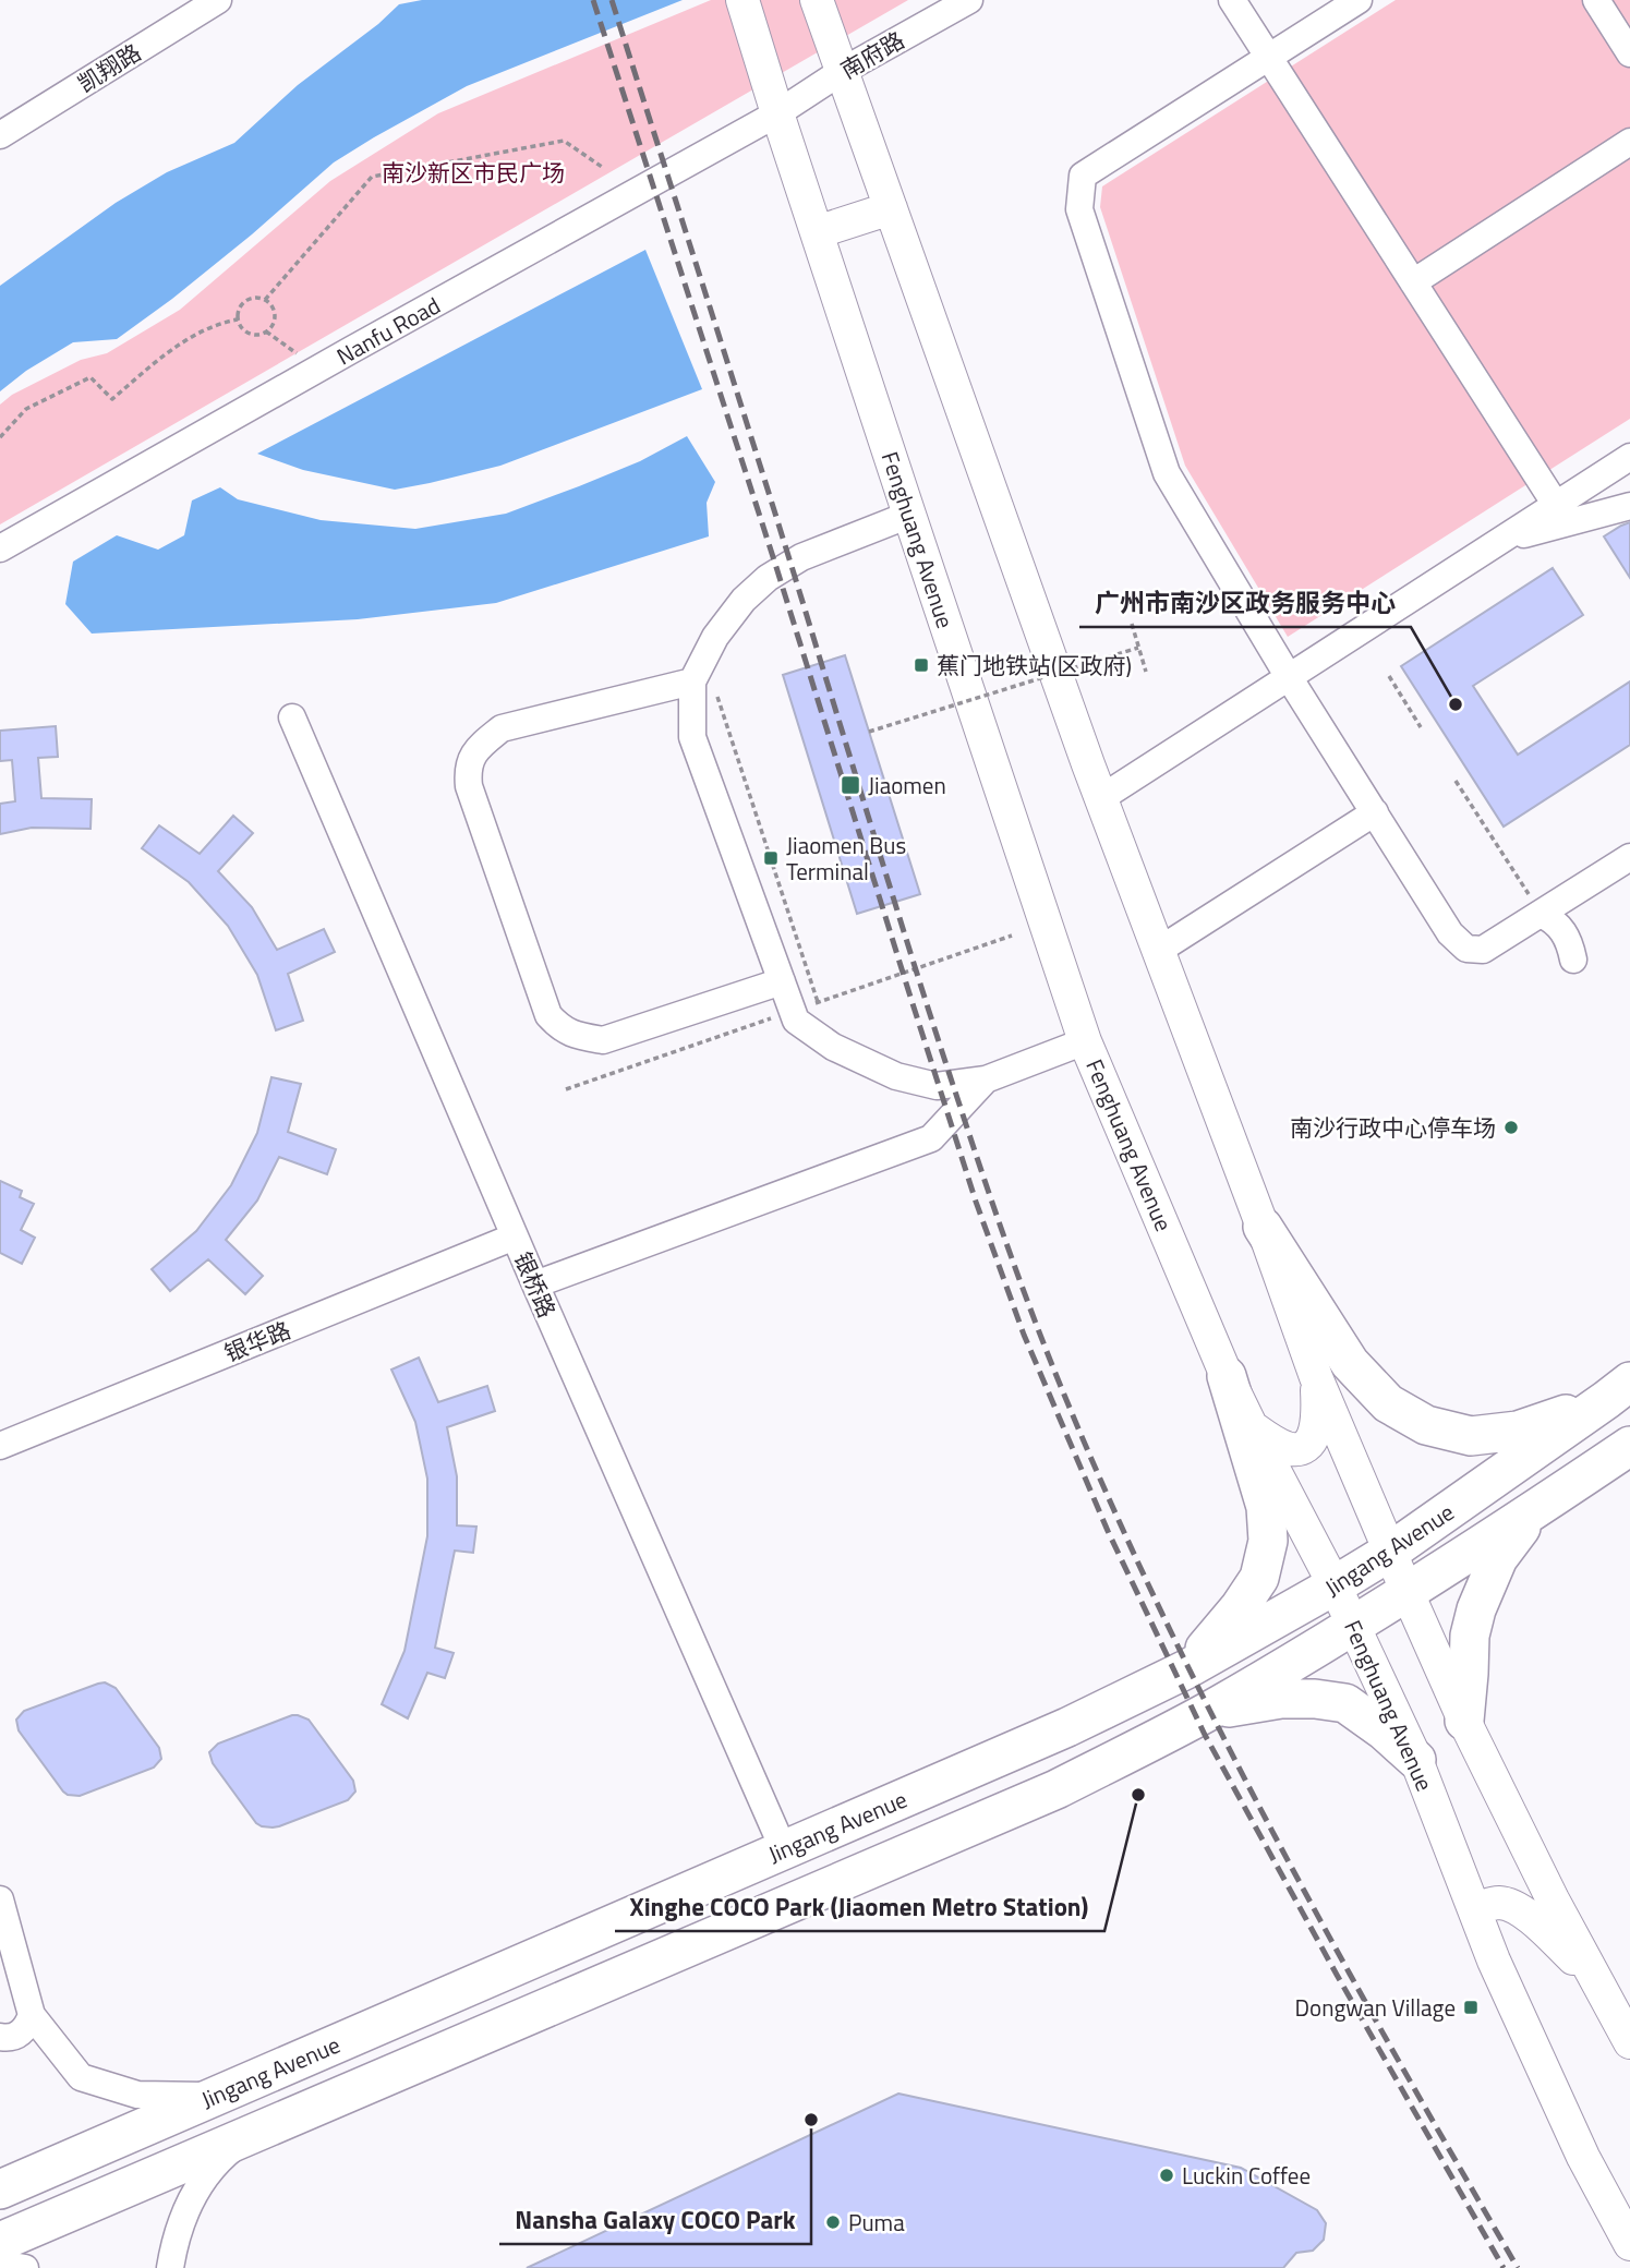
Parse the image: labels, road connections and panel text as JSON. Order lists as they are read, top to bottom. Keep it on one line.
{"streets":{"highway":["Jingang Avenue"],"main road":["Fenghuang Avenue"],"street":["南府路","凯翔路","Nanfu Road","银桥路","银华路"]},"crossings":[["南府路","Nanfu Road"],["南府路","Fenghuang Avenue"],["Nanfu Road","Fenghuang Avenue"],["Fenghuang Avenue","Jingang Avenue"],["银桥路","银华路"],["银桥路","Jingang Avenue"]],"parks":["南沙新区市民广场"],"places":{"transit":["蕉门地铁站(区政府)","Jiaomen","Jiaomen Bus Terminal","Dongwan Village"],"other":["广州市南沙区政务服务中心","南沙行政中心停车场","Xinghe COCO Park (Jiaomen Metro Station)","Nansha Galaxy COCO Park","Luckin Coffee","Puma"]}}
